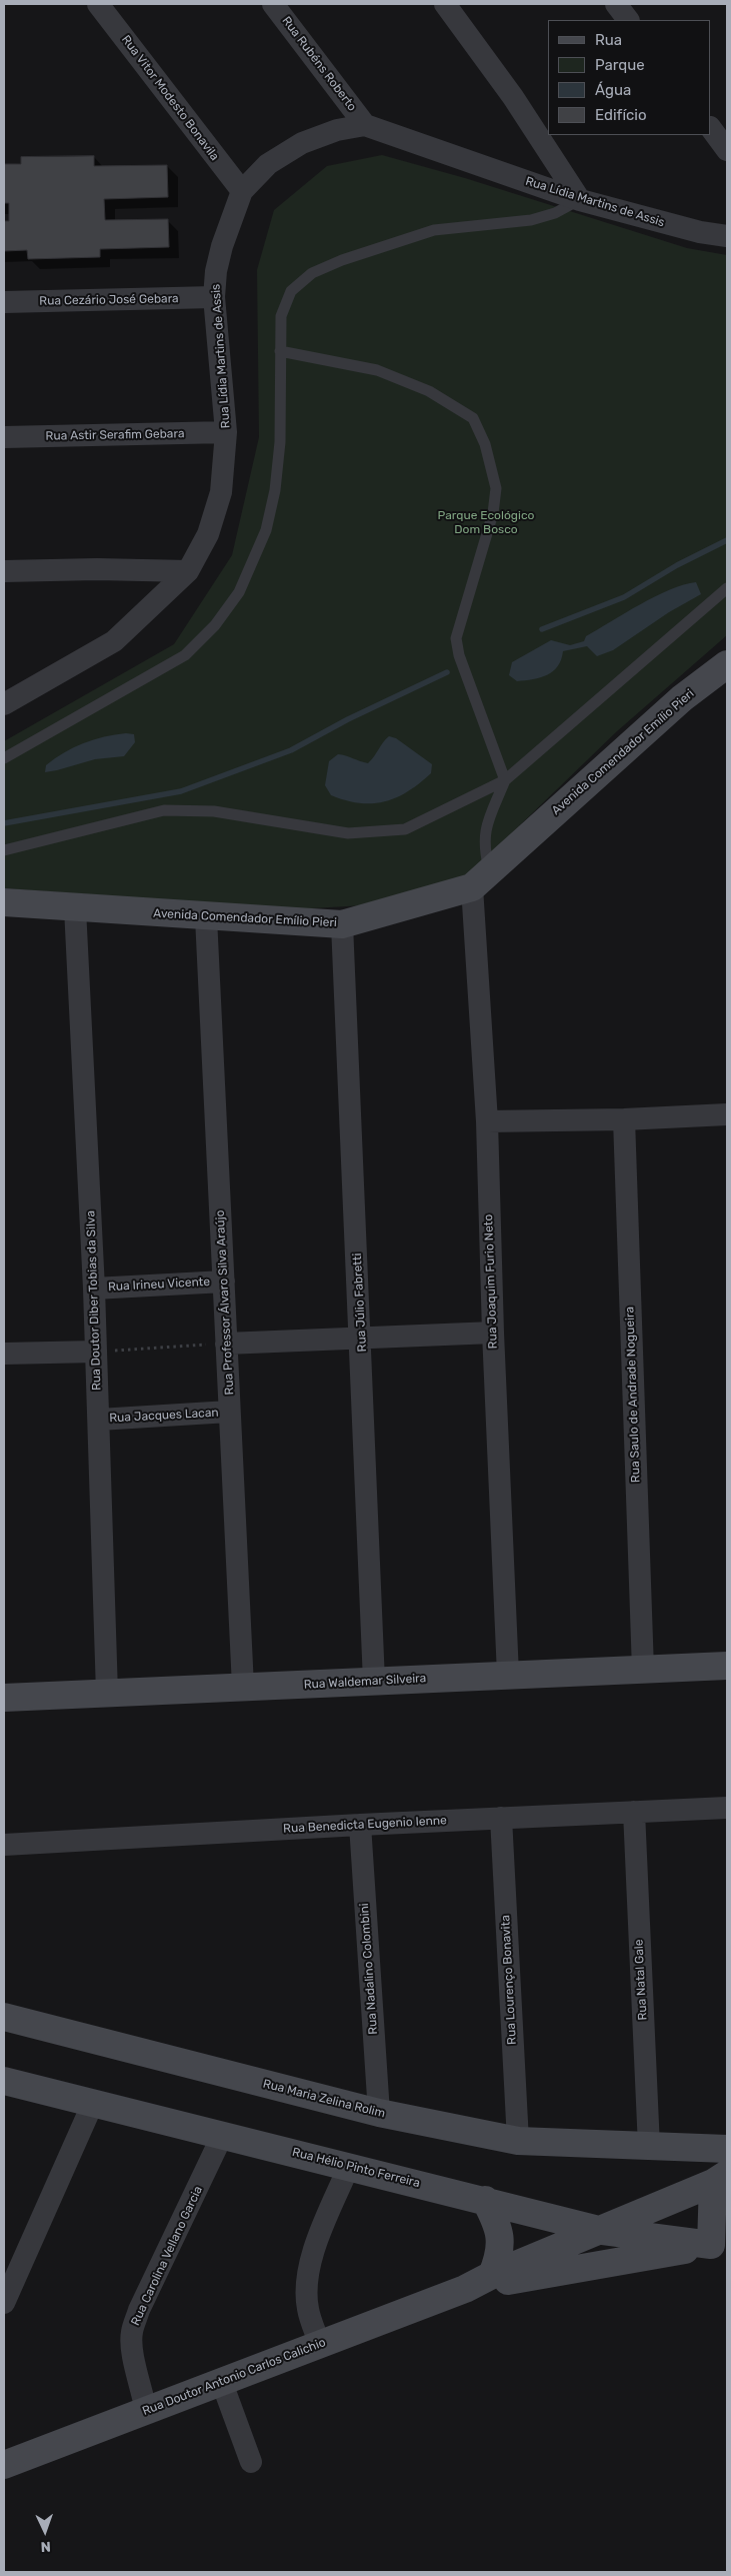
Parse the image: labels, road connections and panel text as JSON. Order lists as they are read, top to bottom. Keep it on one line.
{"streets":{"street":["Rua Rubéns Roberto","Rua Vitor Modesto Bonavila","Rua Lídia Martins de Assis","Rua Cezário José Gebara","Rua Astir Serafim Gebara","Avenida Comendador Emílio Pieri","Rua Joaquim Furio Neto","Rua Irineu Vicente","Rua Doutor Diber Tobias da Silva","Rua Professor Álvaro Silva Araújo","Rua Júlio Fabretti","Rua Saulo de Andrade Nogueira","Rua Jacques Lacan","Rua Waldemar Silveira","Rua Benedicta Eugenio Ienne","Rua Nadalino Colombini","Rua Lourenço Bonavita","Rua Natal Gale","Rua Maria Zelina Rolim","Rua Hélio Pinto Ferreira","Rua Carolina Vellano Garcia","Rua Doutor Antonio Carlos Calichio"]},"crossings":[["Rua Rubéns Roberto","Rua Lídia Martins de Assis"],["Rua Vitor Modesto Bonavila","Rua Lídia Martins de Assis"],["Rua Lídia Martins de Assis","Rua Cezário José Gebara"],["Rua Lídia Martins de Assis","Rua Astir Serafim Gebara"],["Avenida Comendador Emílio Pieri","Rua Joaquim Furio Neto"],["Avenida Comendador Emílio Pieri","Rua Doutor Diber Tobias da Silva"],["Avenida Comendador Emílio Pieri","Rua Professor Álvaro Silva Araújo"],["Avenida Comendador Emílio Pieri","Rua Júlio Fabretti"],["Rua Joaquim Furio Neto","Rua Waldemar Silveira"],["Rua Irineu Vicente","Rua Doutor Diber Tobias da Silva"],["Rua Irineu Vicente","Rua Professor Álvaro Silva Araújo"],["Rua Doutor Diber Tobias da Silva","Rua Jacques Lacan"],["Rua Doutor Diber Tobias da Silva","Rua Waldemar Silveira"],["Rua Professor Álvaro Silva Araújo","Rua Jacques Lacan"],["Rua Professor Álvaro Silva Araújo","Rua Waldemar Silveira"],["Rua Júlio Fabretti","Rua Waldemar Silveira"],["Rua Saulo de Andrade Nogueira","Rua Waldemar Silveira"],["Rua Benedicta Eugenio Ienne","Rua Nadalino Colombini"],["Rua Benedicta Eugenio Ienne","Rua Lourenço Bonavita"],["Rua Benedicta Eugenio Ienne","Rua Natal Gale"],["Rua Nadalino Colombini","Rua Maria Zelina Rolim"],["Rua Lourenço Bonavita","Rua Maria Zelina Rolim"],["Rua Natal Gale","Rua Maria Zelina Rolim"],["Rua Maria Zelina Rolim","Rua Doutor Antonio Carlos Calichio"],["Rua Hélio Pinto Ferreira","Rua Carolina Vellano Garcia"],["Rua Hélio Pinto Ferreira","Rua Doutor Antonio Carlos Calichio"],["Rua Carolina Vellano Garcia","Rua Doutor Antonio Carlos Calichio"]],"parks":["Parque Ecológico Dom Bosco"],"legend":["Rua","Parque","Água","Edifício"],"north":"bottom"}
